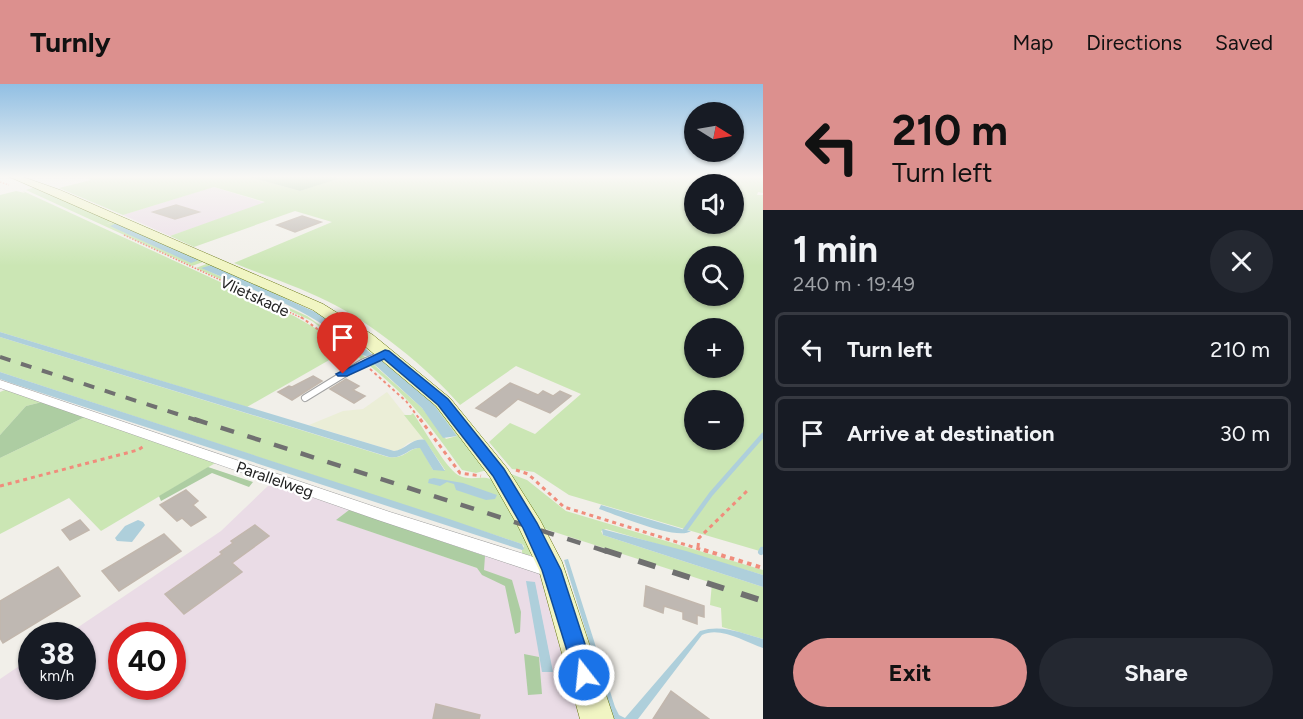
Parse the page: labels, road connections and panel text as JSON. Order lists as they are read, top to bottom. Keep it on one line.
{"streets":{"street":["Vlietskade","Parallelweg"]},"crossings":[["Vlietskade","Parallelweg"]],"north":"right","page":{"header":"Turnly","nav":["Map","Directions","Saved"],"turn":["210 m","Turn left"],"map_buttons":["+","−"],"heading":["1 min","240 m · 19:49"],"list":[{"name":"Turn left","value":"210 m"},{"name":"Arrive at destination","value":"30 m"}],"speed":"38 km/h","limit":"40","buttons":["Exit","Share"]}}
